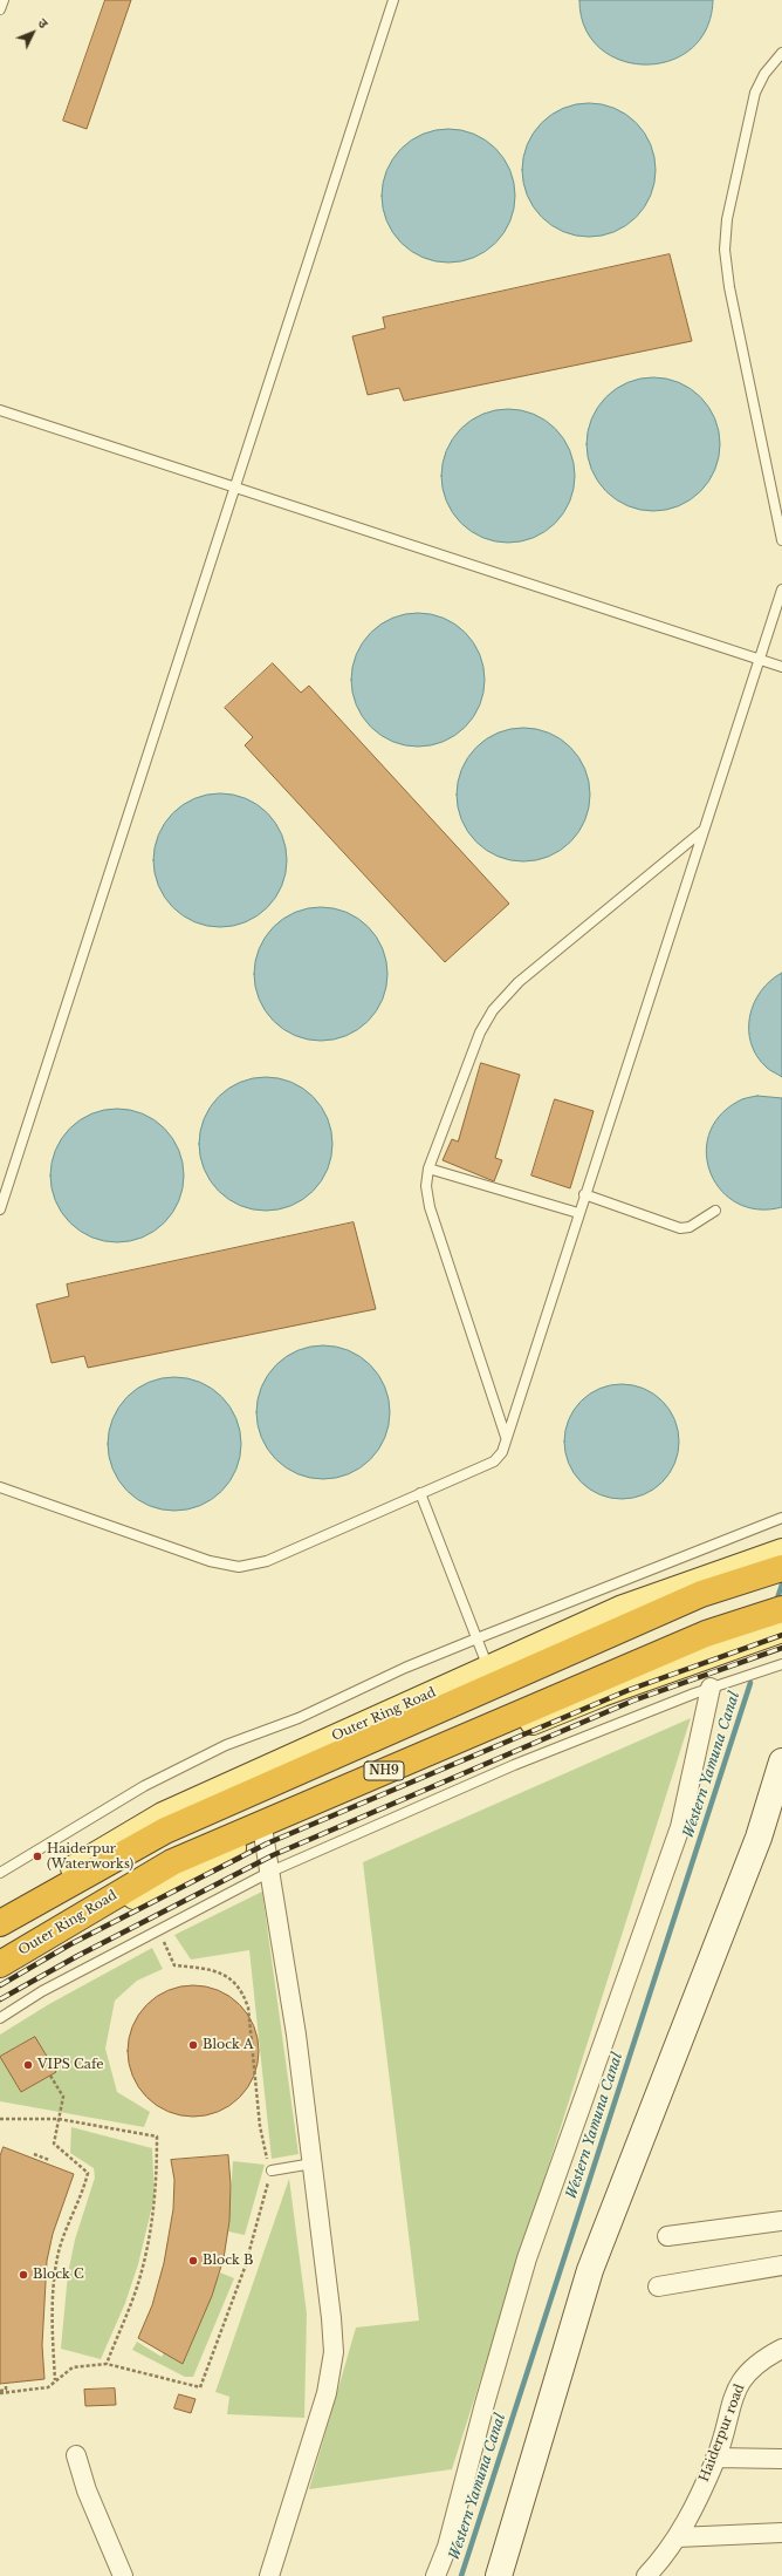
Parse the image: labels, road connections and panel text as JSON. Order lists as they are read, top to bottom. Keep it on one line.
{"streets":{"highway":["Outer Ring Road","NH9"],"street":["Haiderpur road"]},"water":["Western Yamuna Canal"],"places":["Haiderpur (Waterworks)","Block A","VIPS Cafe","Block B","Block C"],"north":"top right"}
